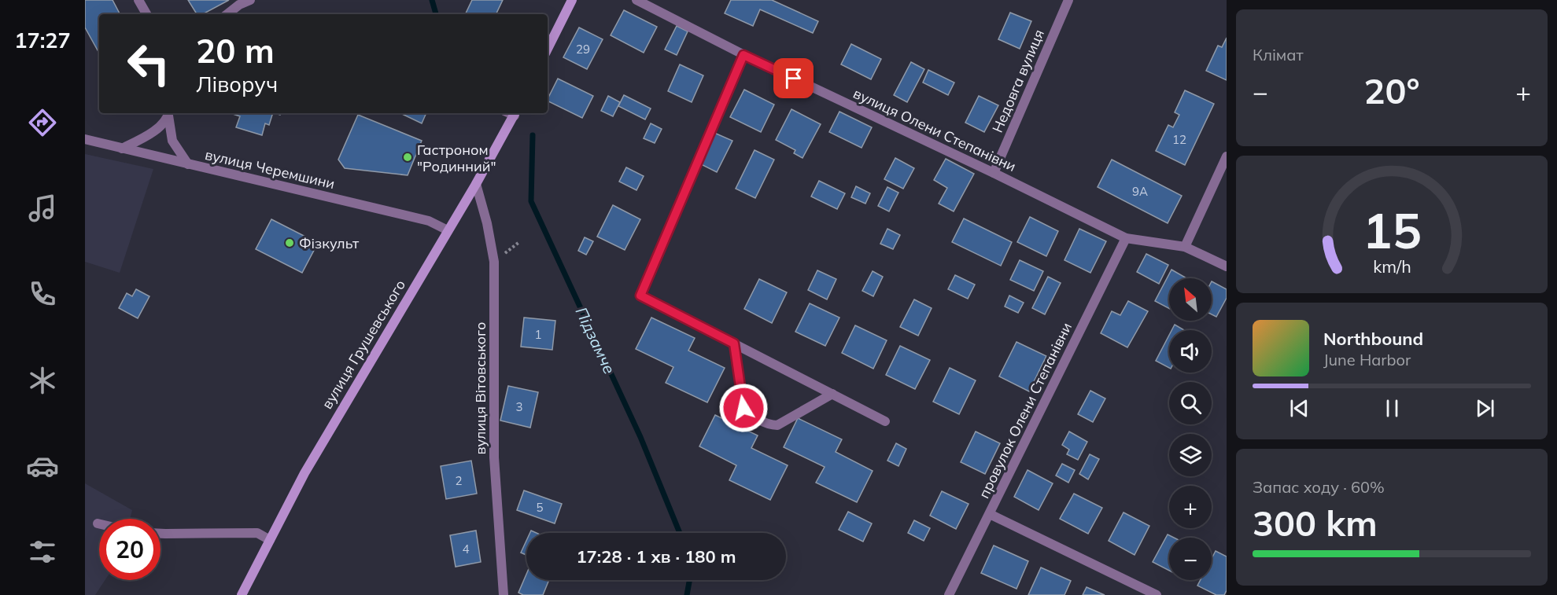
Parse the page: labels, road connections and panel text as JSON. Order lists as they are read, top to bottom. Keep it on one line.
{"streets":{"street":["Недовга вулиця","вулиця Олени Степанівни","вулиця Черемшини","вулиця Грушевського","вулиця Вітовського","провулок Олени Степанівни"]},"crossings":[["Недовга вулиця","вулиця Олени Степанівни"],["вулиця Олени Степанівни","провулок Олени Степанівни"],["вулиця Черемшини","вулиця Грушевського"],["вулиця Грушевського","вулиця Вітовського"]],"water":["Підзамче"],"places":["Гастроном \"Родинний\"","Фізкульт"],"house_numbers":["29","12","9А","1","3","2","5","4"],"north":"top left","page":{"tabs":"17:27","tile":["Клімат",["Запас ходу · 60%","300 km"]],"turn":["20 m","Ліворуч"],"heat":["−","20°","+"],"map_buttons":["+","−"],"song":["Northbound","June Harbor"],"limit":"20","trip":"17:28 · 1 хв · 180 m","gauge":["15","km/h"]}}
